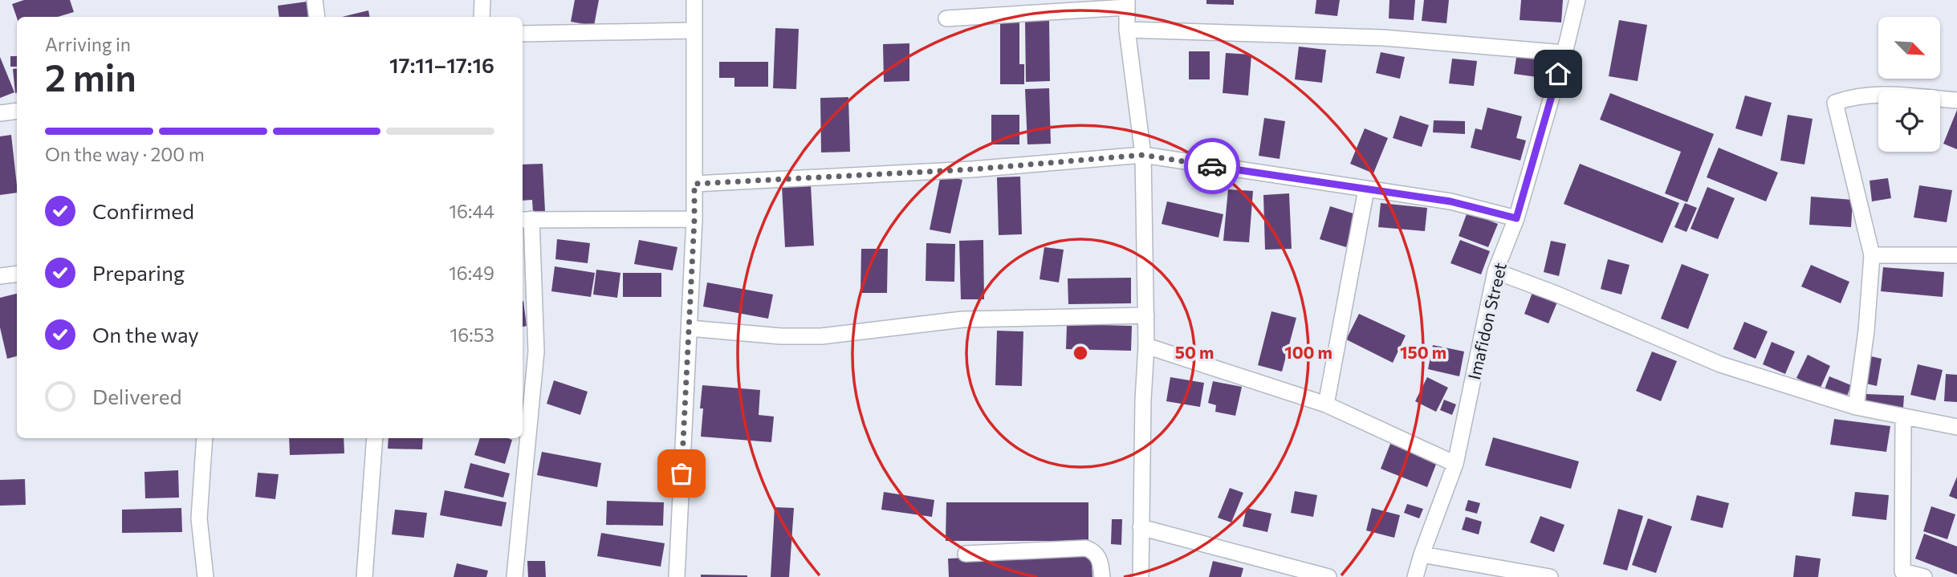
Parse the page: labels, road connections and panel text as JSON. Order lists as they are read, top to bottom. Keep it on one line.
{"streets":{"street":["Imafidon Street"]},"north":"bottom right","page":{"heading":["2 min","Arriving in","17:11–17:16"],"bar":"On the way · 200 m","list":[["Confirmed","16:44"],["Preparing","16:49"],["On the way","16:53"],"Delivered"]},"rings":["50 m","100 m","150 m"]}
